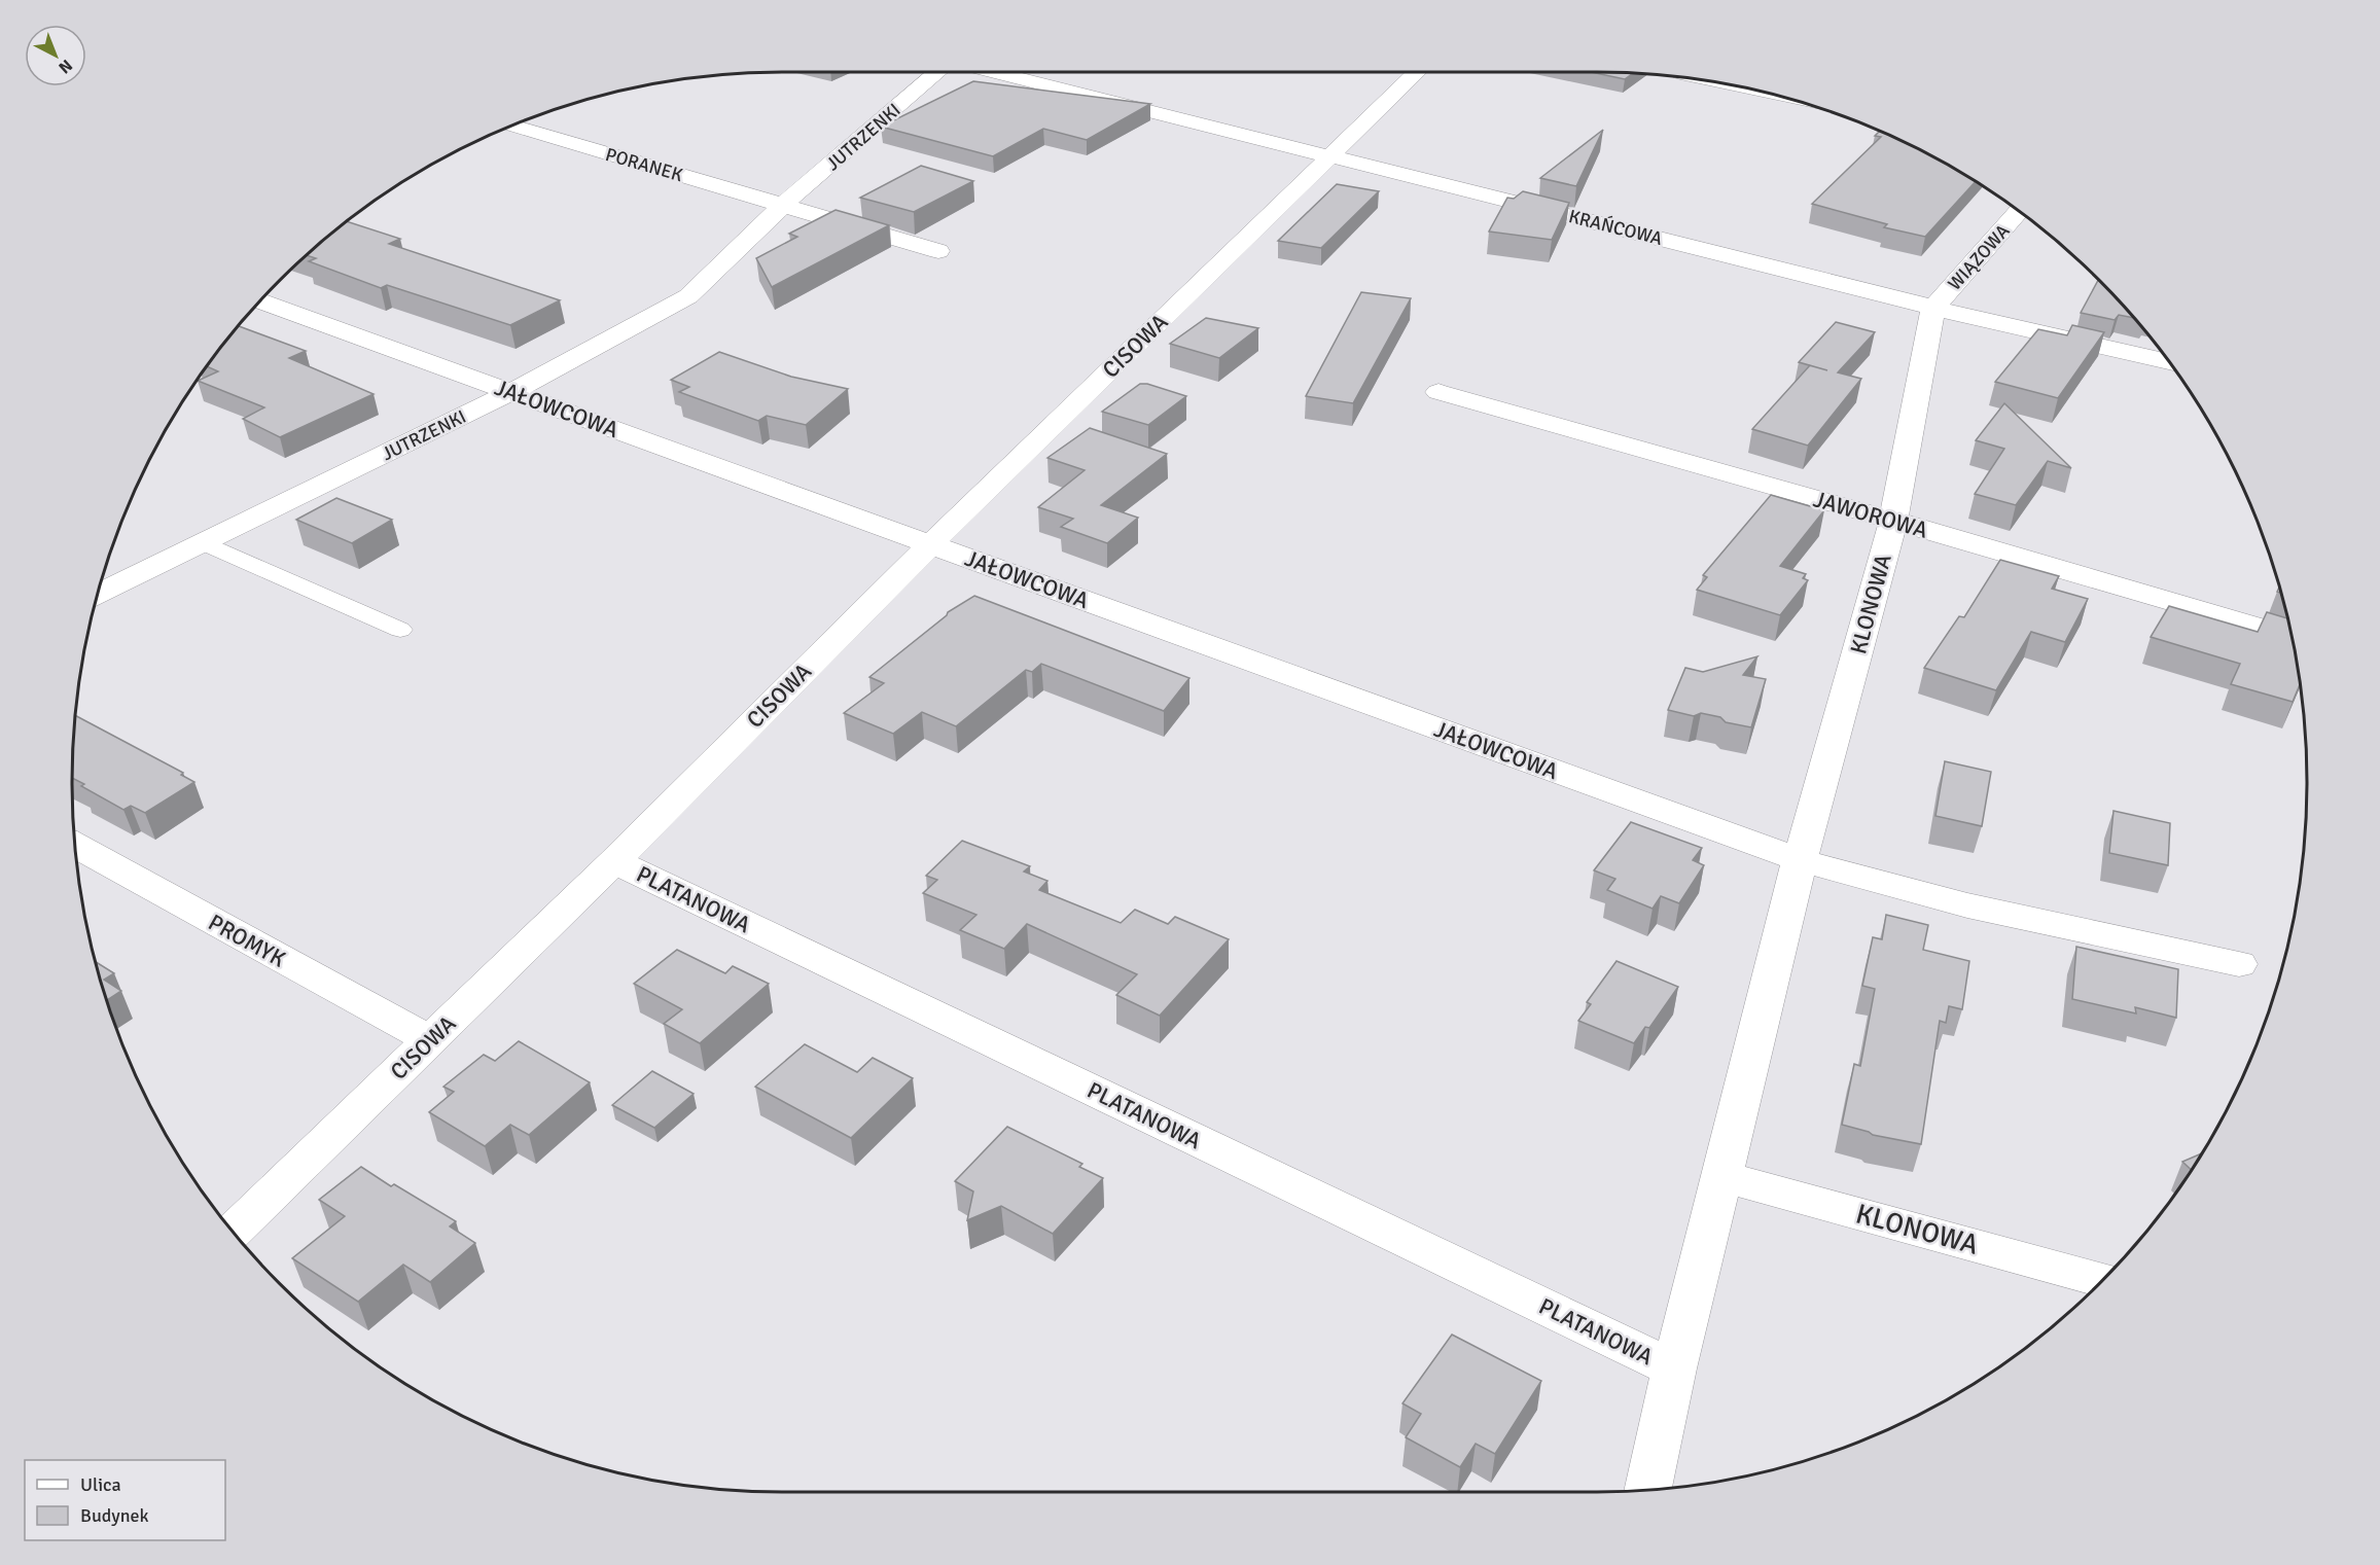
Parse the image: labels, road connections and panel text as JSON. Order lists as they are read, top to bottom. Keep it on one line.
{"streets":{"street":["JUTRZENKI","PORANEK","KRAŃCOWA","WIĄZOWA","CISOWA","JAŁOWCOWA","JAWOROWA","KLONOWA","PLATANOWA","PROMYK"]},"crossings":[["JUTRZENKI","PORANEK"],["JUTRZENKI","JAŁOWCOWA"],["KRAŃCOWA","WIĄZOWA"],["KRAŃCOWA","CISOWA"],["KRAŃCOWA","KLONOWA"],["WIĄZOWA","KLONOWA"],["CISOWA","JAŁOWCOWA"],["CISOWA","PLATANOWA"],["CISOWA","PROMYK"],["JAŁOWCOWA","KLONOWA"],["JAWOROWA","KLONOWA"],["KLONOWA","PLATANOWA"]],"legend":["Ulica","Budynek"],"north":"bottom right"}
